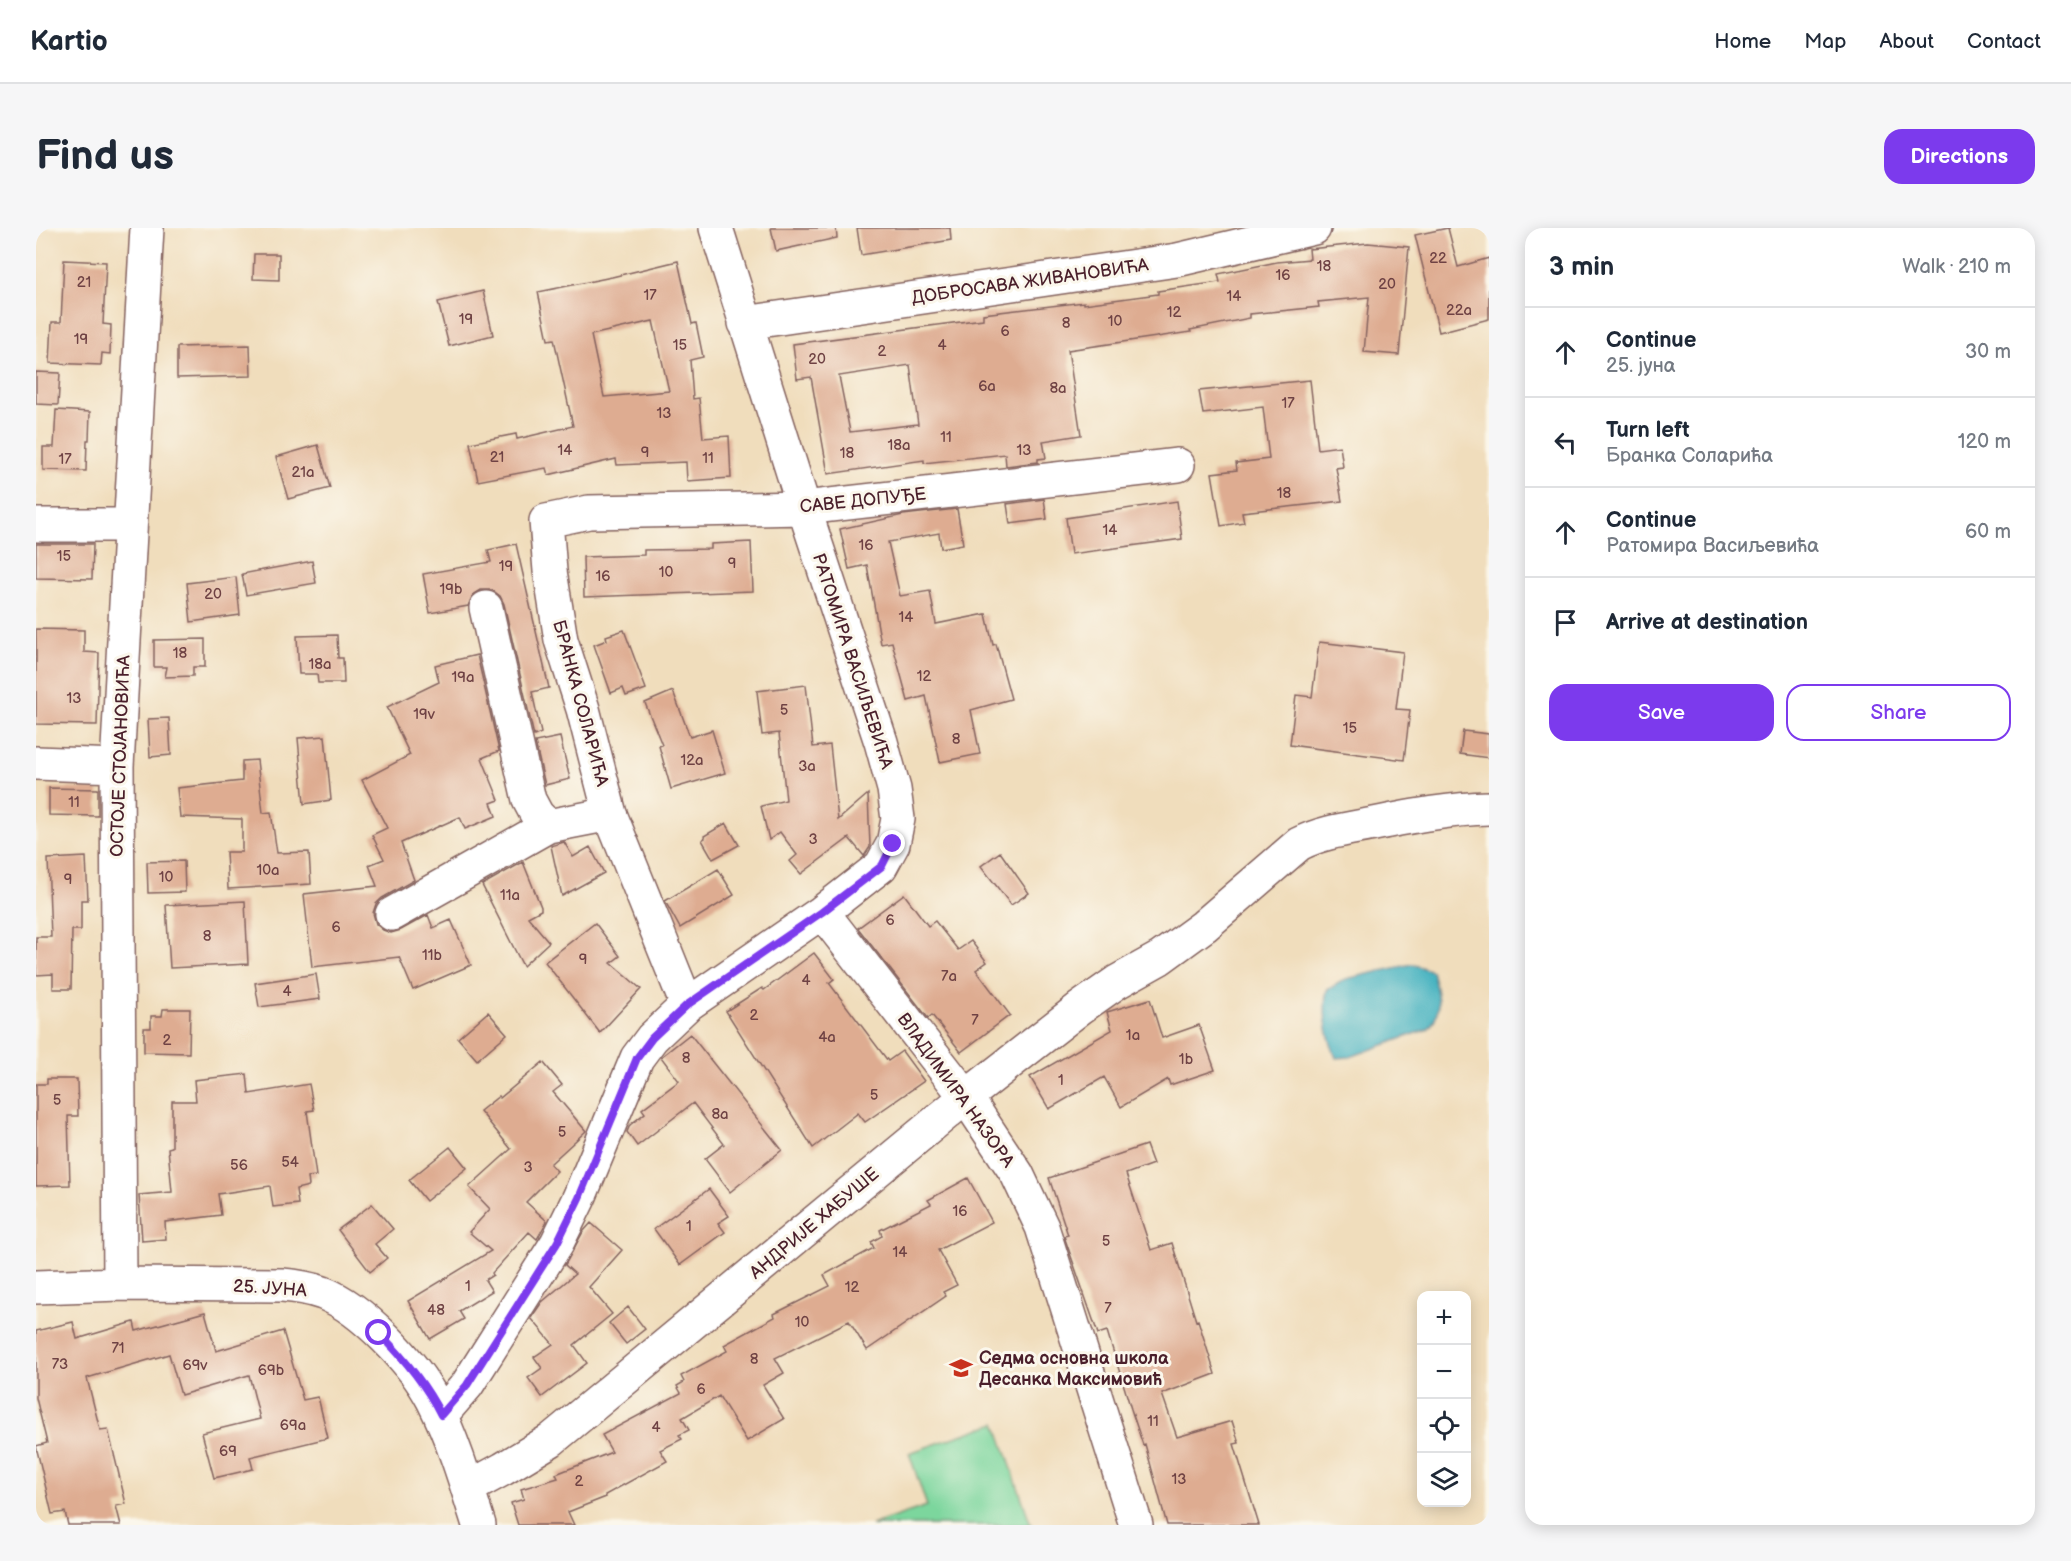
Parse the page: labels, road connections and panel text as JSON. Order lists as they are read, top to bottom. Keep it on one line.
{"streets":{"street":["ДОБРОСАВА ЖИВАНОВИЋА","САВЕ ДОПУЂЕ","РАТОМИРА ВАСИЉЕВИЋА","БРАНКА СОЛАРИЋА","ОСТОЈЕ СТОЈАНОВИЋА","ВЛАДИМИРА НАЗОРА","АНДРИЈЕ ХАБУШЕ","25. ЈУНА"]},"crossings":[["ДОБРОСАВА ЖИВАНОВИЋА","РАТОМИРА ВАСИЉЕВИЋА"],["САВЕ ДОПУЂЕ","РАТОМИРА ВАСИЉЕВИЋА"],["САВЕ ДОПУЂЕ","БРАНКА СОЛАРИЋА"],["РАТОМИРА ВАСИЉЕВИЋА","БРАНКА СОЛАРИЋА"],["РАТОМИРА ВАСИЉЕВИЋА","ВЛАДИМИРА НАЗОРА"],["ОСТОЈЕ СТОЈАНОВИЋА","25. ЈУНА"],["ВЛАДИМИРА НАЗОРА","АНДРИЈЕ ХАБУШЕ"],["АНДРИЈЕ ХАБУШЕ","25. ЈУНА"]],"places":{"school or university":["Седма основна школа Десанка Максимовић"]},"house_numbers":["22","18","16","21","20","17","14","22a","12","19","10","8","6","19","15","4","2","20","6a","8a","17","13","11","18a","14","13","9","18","21","11","17","21a","18","14","16","15","9","19","10","16","19b","20","14","18","18a","12","19a","13","5","19v","15","8","12a","3a","11","3","10a","10","9","11a","6","6","8","11b","9","7a","4","4","2","7","1a","4a","2","8","1b","1","5","5","8a","5","54","56","3","16","1","5","14","1","12","7","48","10","71","8","73","69v","69b","6","11","69a","4","69","13","2"],"page":{"header":"Kartio","nav":["Home","Map","About","Contact"],"buttons":["Directions",["Save","Share"]],"title":"Find us","heading":["3 min","Walk · 210 m"],"list":[["Continue","25. јуна","30 m"],["Turn left","Бранка Соларића","120 m"],["Continue","Ратомира Васиљевића","60 m"],"Arrive at destination"],"map_buttons":["+","−"]}}
